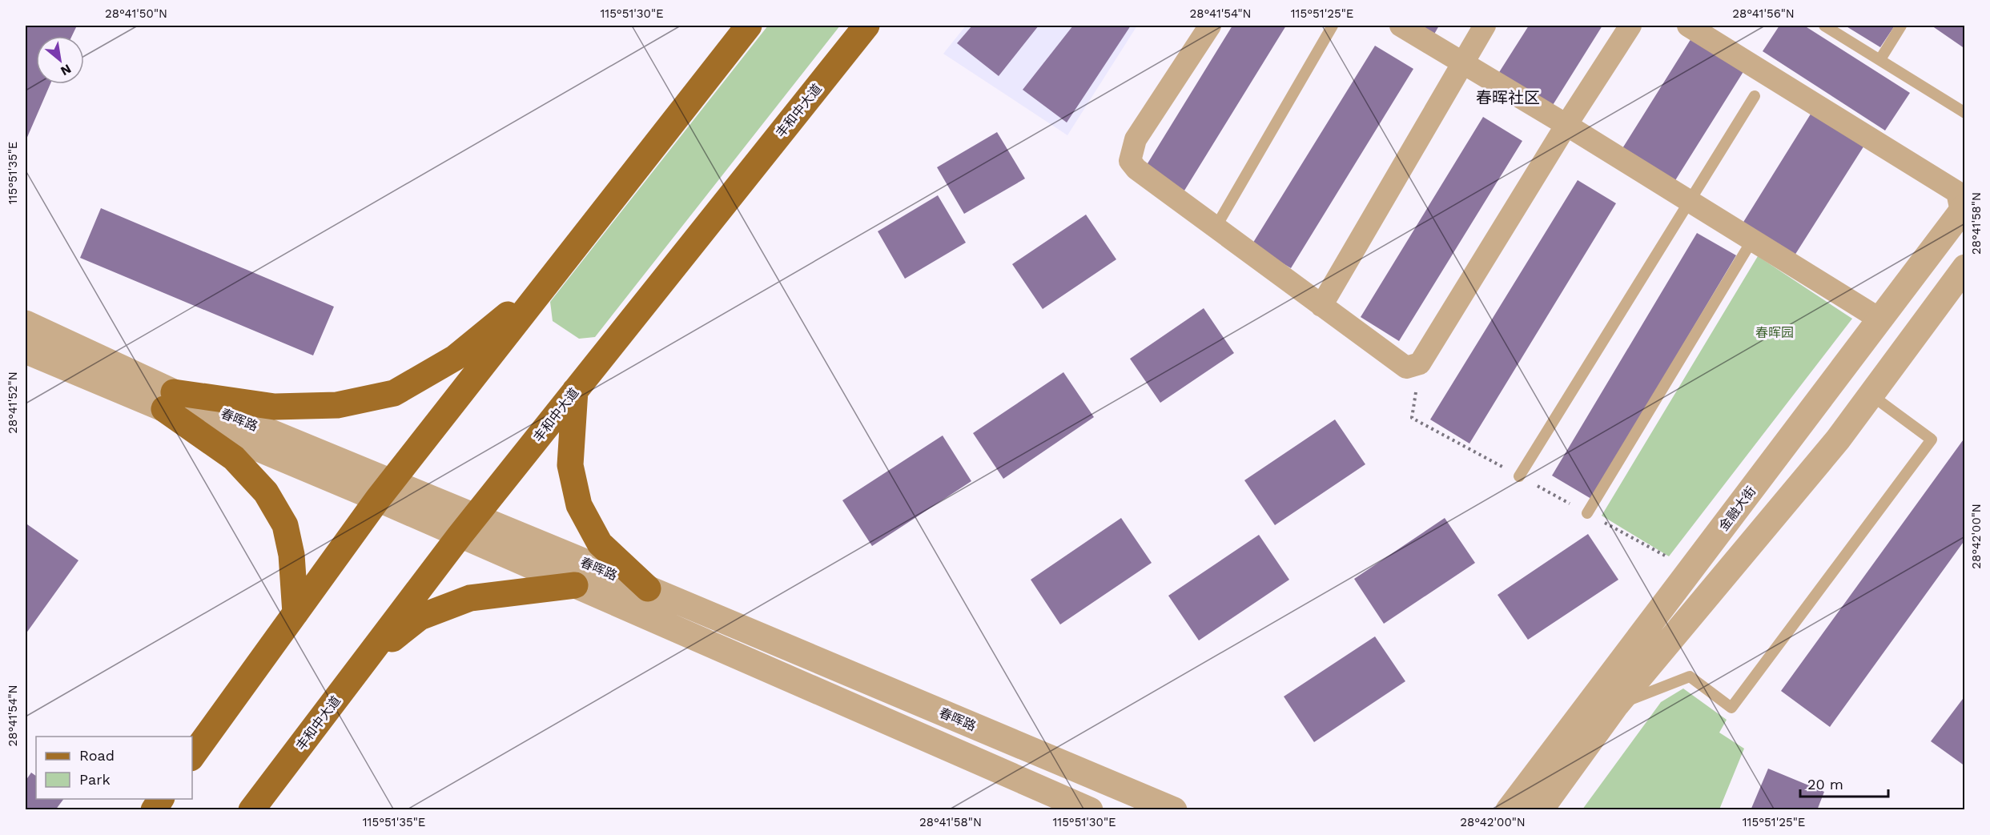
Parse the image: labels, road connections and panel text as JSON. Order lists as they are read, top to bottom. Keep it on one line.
{"streets":{"main road":["丰和中大道"],"street":["春晖路","金融大街"]},"crossings":[["丰和中大道","春晖路"]],"districts":["春晖社区"],"parks":["春晖园"],"legend":["Road","Park"],"scale_bar":"20 m","north":"bottom right","coordinates":["28°41'50\"N","115°51'30\"E","28°41'54\"N","115°51'25\"E","28°41'56\"N","115°51'35\"E","28°41'58\"N","28°41'52\"N","28°42'00\"N"]}
